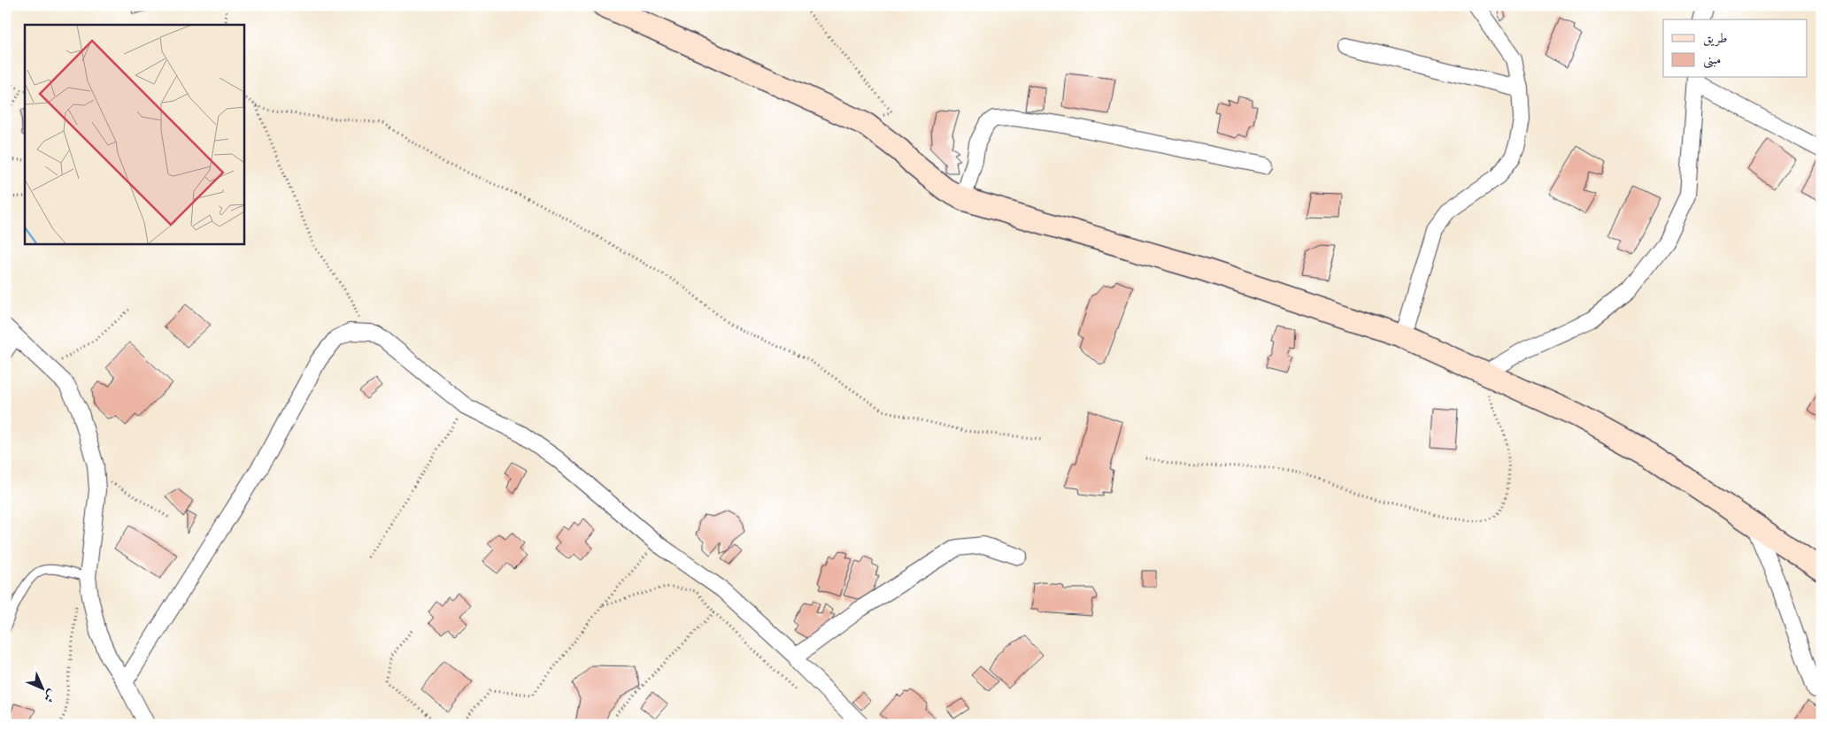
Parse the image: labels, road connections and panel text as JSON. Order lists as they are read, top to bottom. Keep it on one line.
{"legend":["طريق","مبنى"],"north":"bottom right"}
